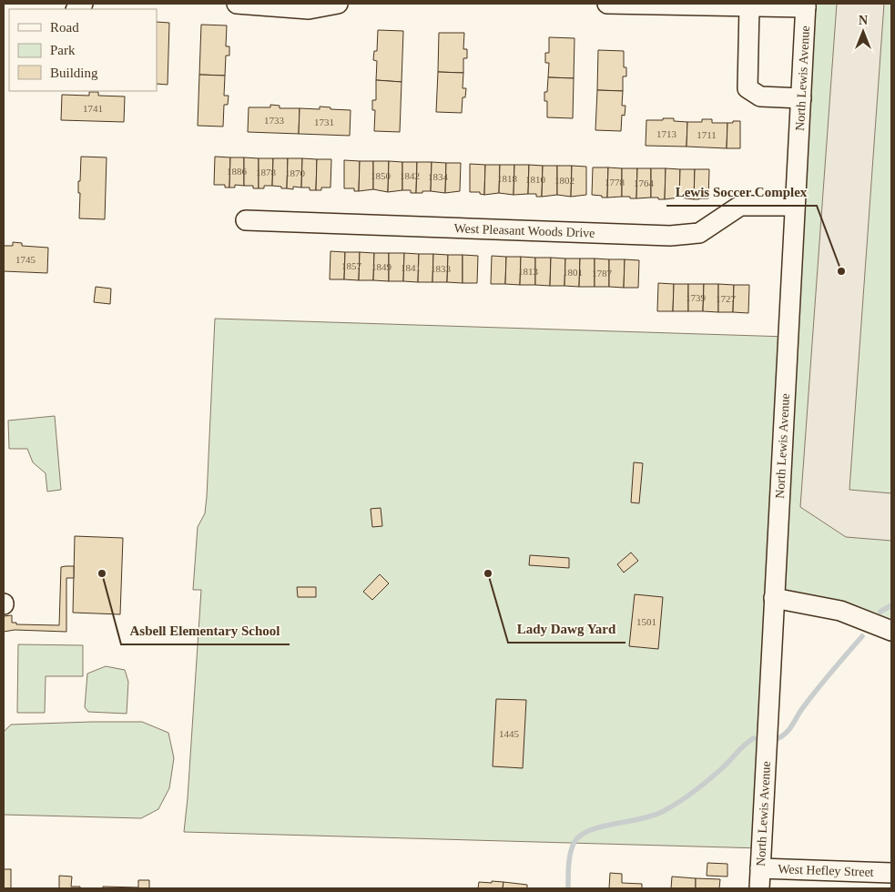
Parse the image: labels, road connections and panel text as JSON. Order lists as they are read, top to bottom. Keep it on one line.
{"streets":{"street":["North Lewis Avenue","West Pleasant Woods Drive","West Hefley Street"]},"crossings":[["North Lewis Avenue","West Pleasant Woods Drive"],["North Lewis Avenue","West Hefley Street"]],"places":["Lewis Soccer Complex","Asbell Elementary School","Lady Dawg Yard"],"house_numbers":["1741","1733","1731","1713","1711","1886","1878","1870","1850","1842","1834","1818","1810","1802","1778","1764","1745","1857","1849","1841","1833","1813","1801","1787","1739","1727","1501","1445"],"legend":["Road","Park","Building"],"north":"top"}
